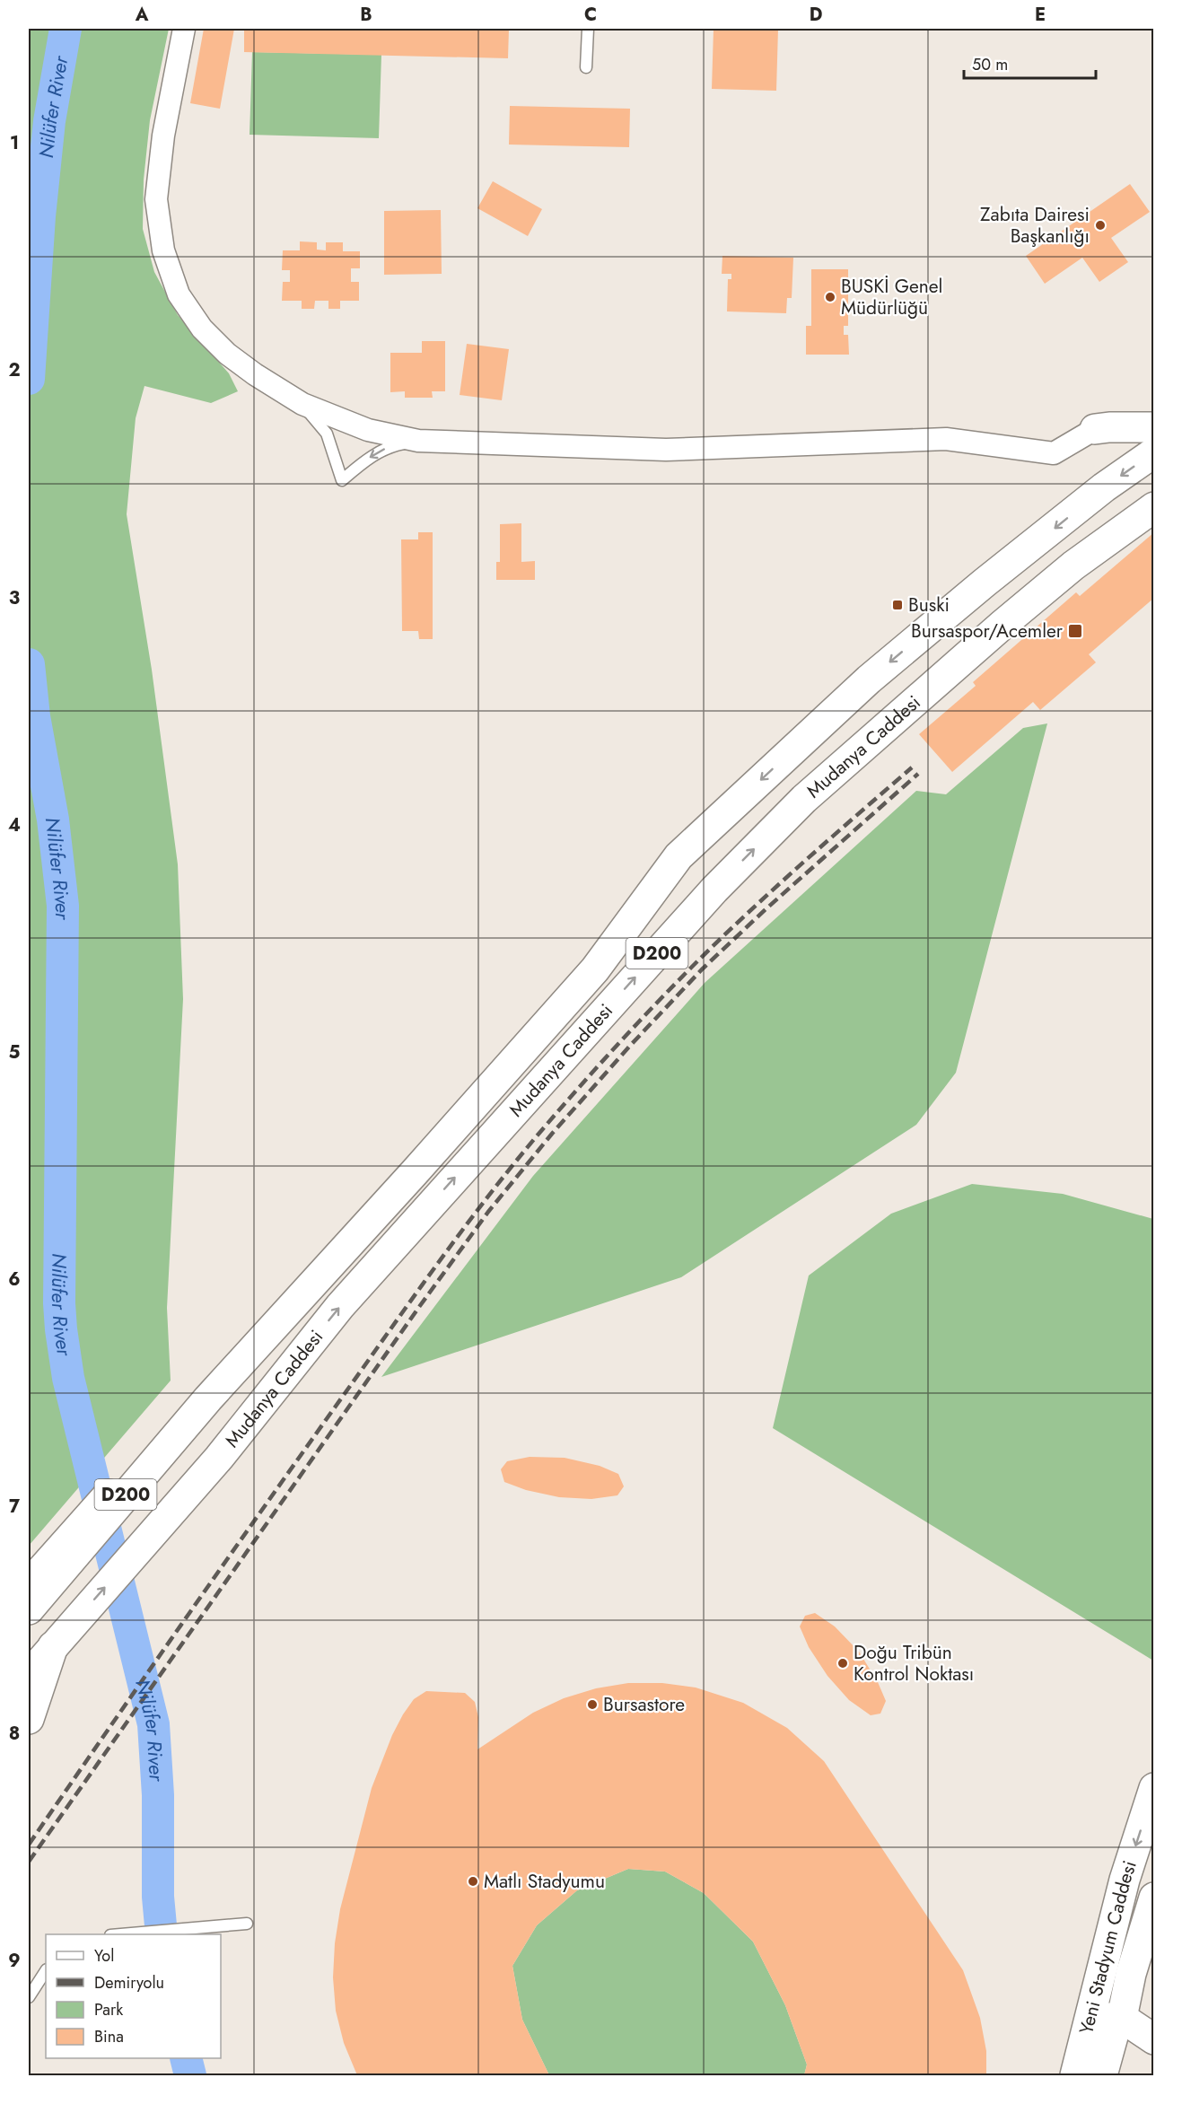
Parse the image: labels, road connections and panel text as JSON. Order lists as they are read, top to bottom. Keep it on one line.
{"streets":{"main road":["Mudanya Caddesi","D200","Yeni Stadyum Caddesi"]},"water":["Nilüfer River"],"places":{"other":["Zabıta Dairesi Başkanlığı","BUSKİ Genel Müdürlüğü","Doğu Tribün Kontrol Noktası","Bursastore","Matlı Stadyumu"],"transit":["Buski","Bursaspor/Acemler"]},"legend":["Yol","Demiryolu","Park","Bina"],"scale_bar":"50 m","grid":{"columns":["A","B","C","D","E"],"rows":["1","2","3","4","5","6","7","8","9"]}}
